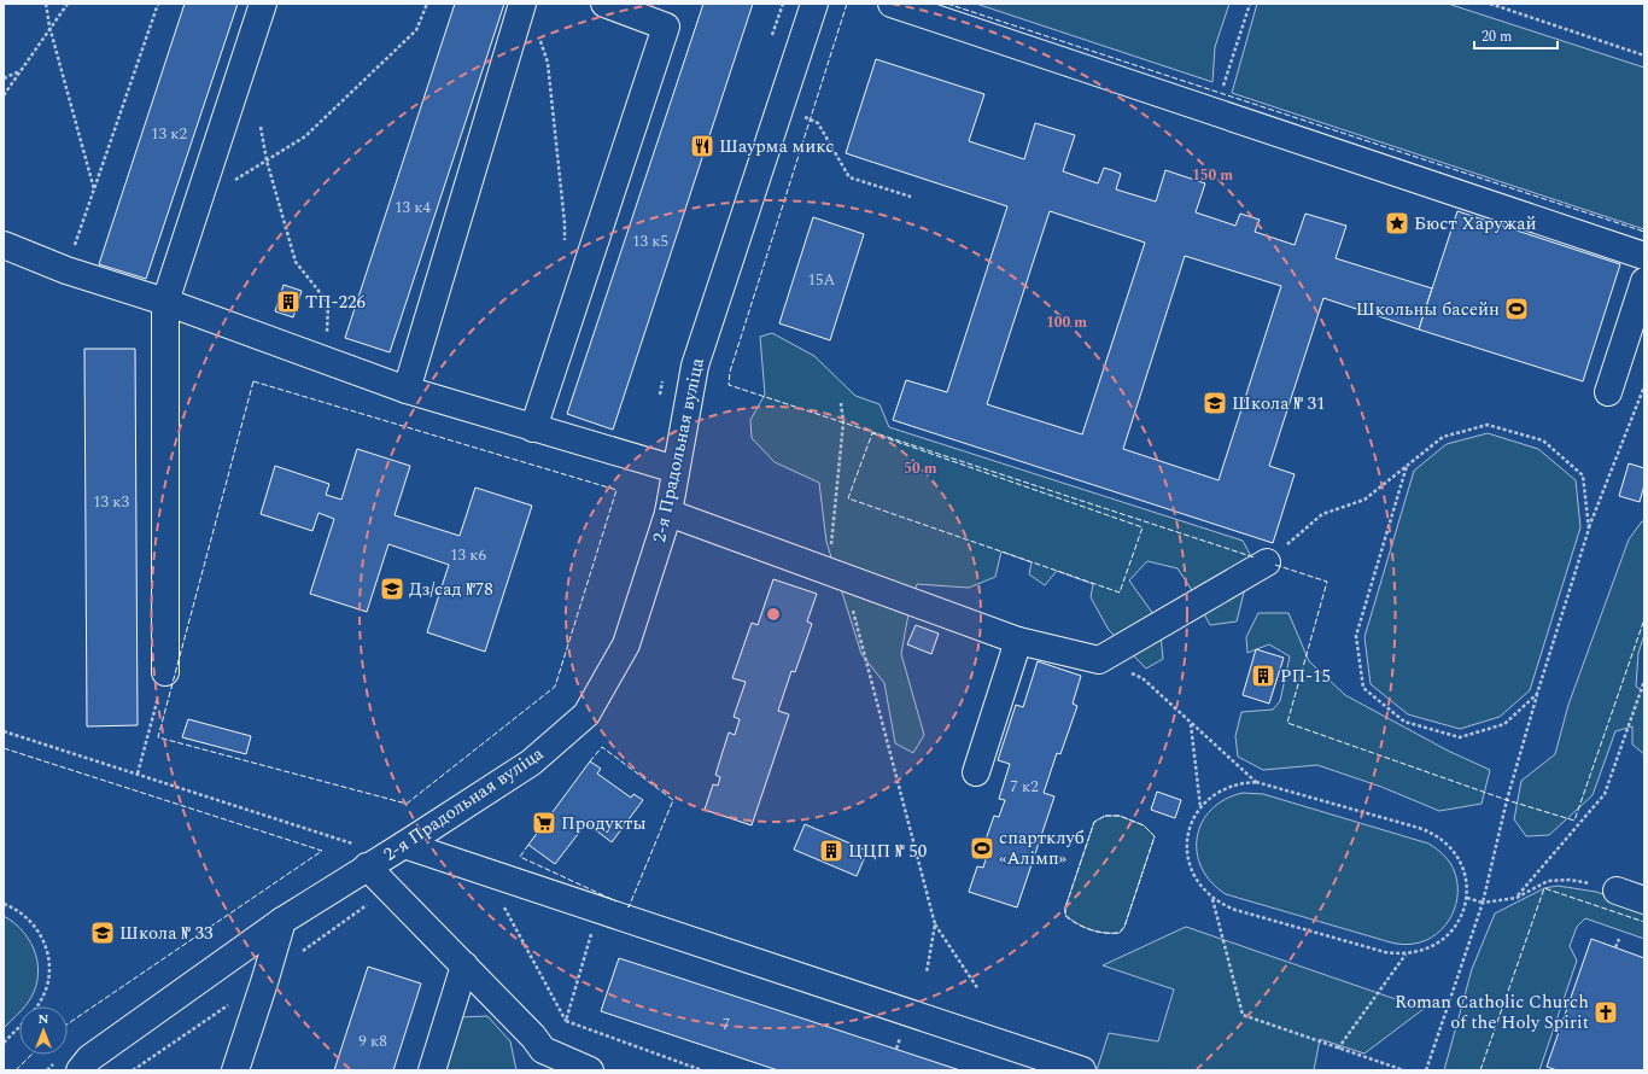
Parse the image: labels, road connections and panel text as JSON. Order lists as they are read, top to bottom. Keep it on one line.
{"streets":{"street":["2-я Прадольная вуліца"]},"places":{"restaurant":["Шаурма микс"],"place":["Бюст Харужай"],"building":["ТП-226","РП-15","ЦЦП № 50"],"sports":["Школьны басейн","спартклуб «Алімп»"],"school or university":["Школа № 31","Дз/сад №78","Школа № 33"],"supermarket":["Продукты"],"church":["Roman Catholic Church of the Holy Spirit"]},"house_numbers":["13 к2","13 к4","13 к5","15А","13 к3","13 к6","7 к2","7","9 к8"],"scale_bar":"20 m","north":"top","rings":["150 m","100 m","50 m"]}
